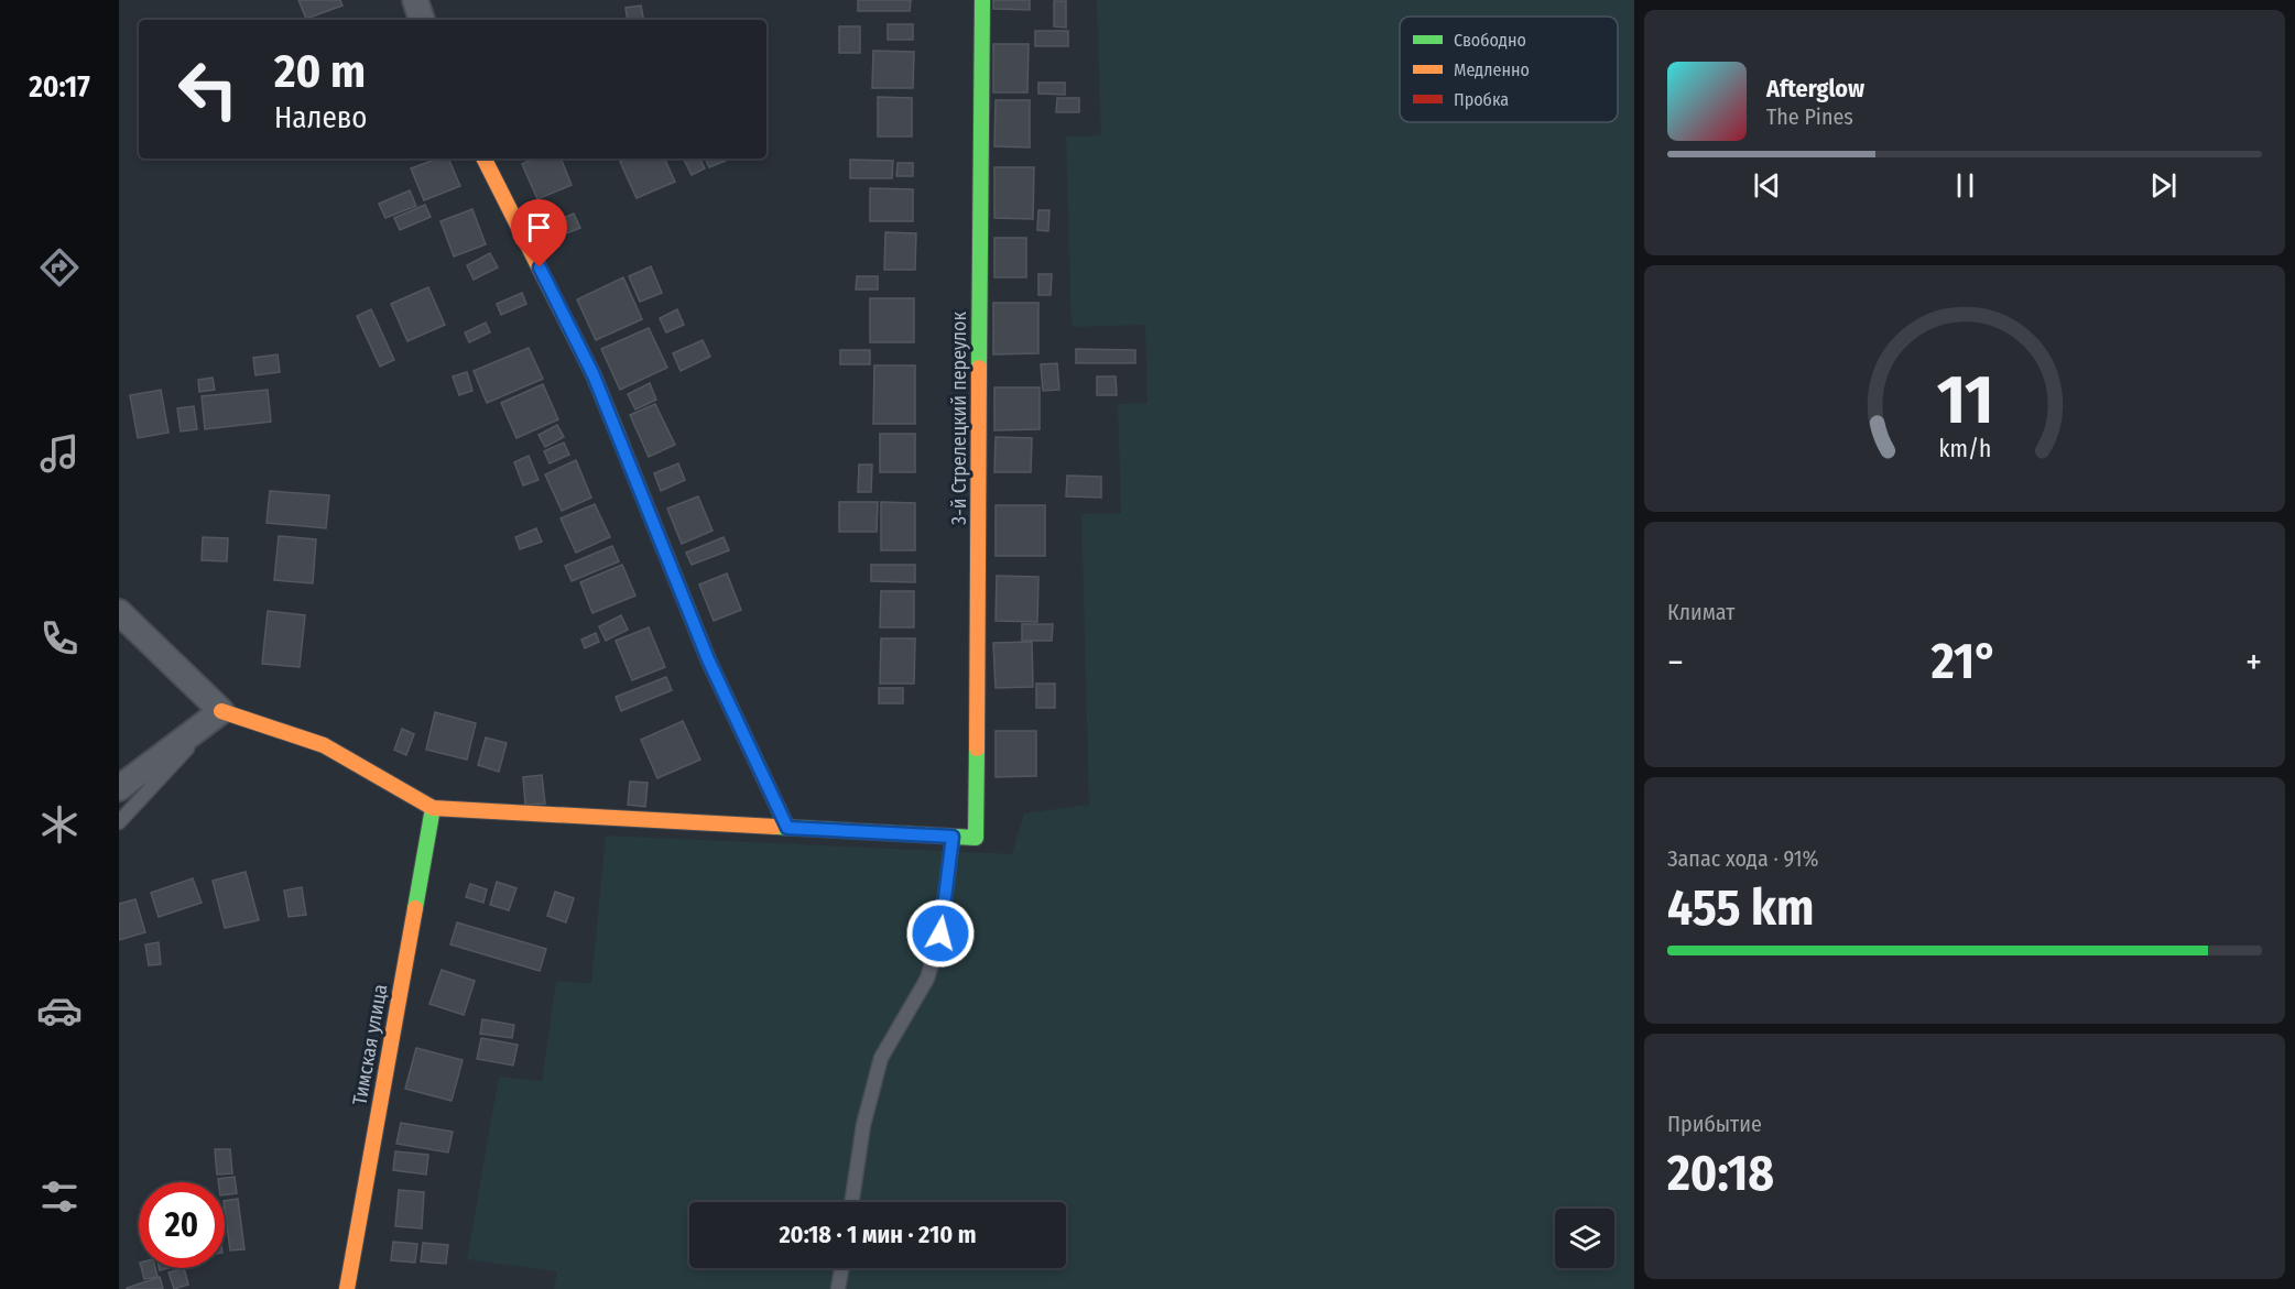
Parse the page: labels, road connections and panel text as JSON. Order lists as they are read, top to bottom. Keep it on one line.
{"streets":{"street":["3-й Стрелецкий переулок","Тимская улица"]},"legend":["Свободно","Медленно","Пробка"],"page":{"tabs":"20:17","turn":["20 m","Налево"],"song":["Afterglow","The Pines"],"tile":["Климат",["Запас хода · 91%","455 km"],["Прибытие","20:18"]],"heat":["−","21°","+"],"limit":"20","trip":"20:18 · 1 мин · 210 m","gauge":["11","km/h"]}}
